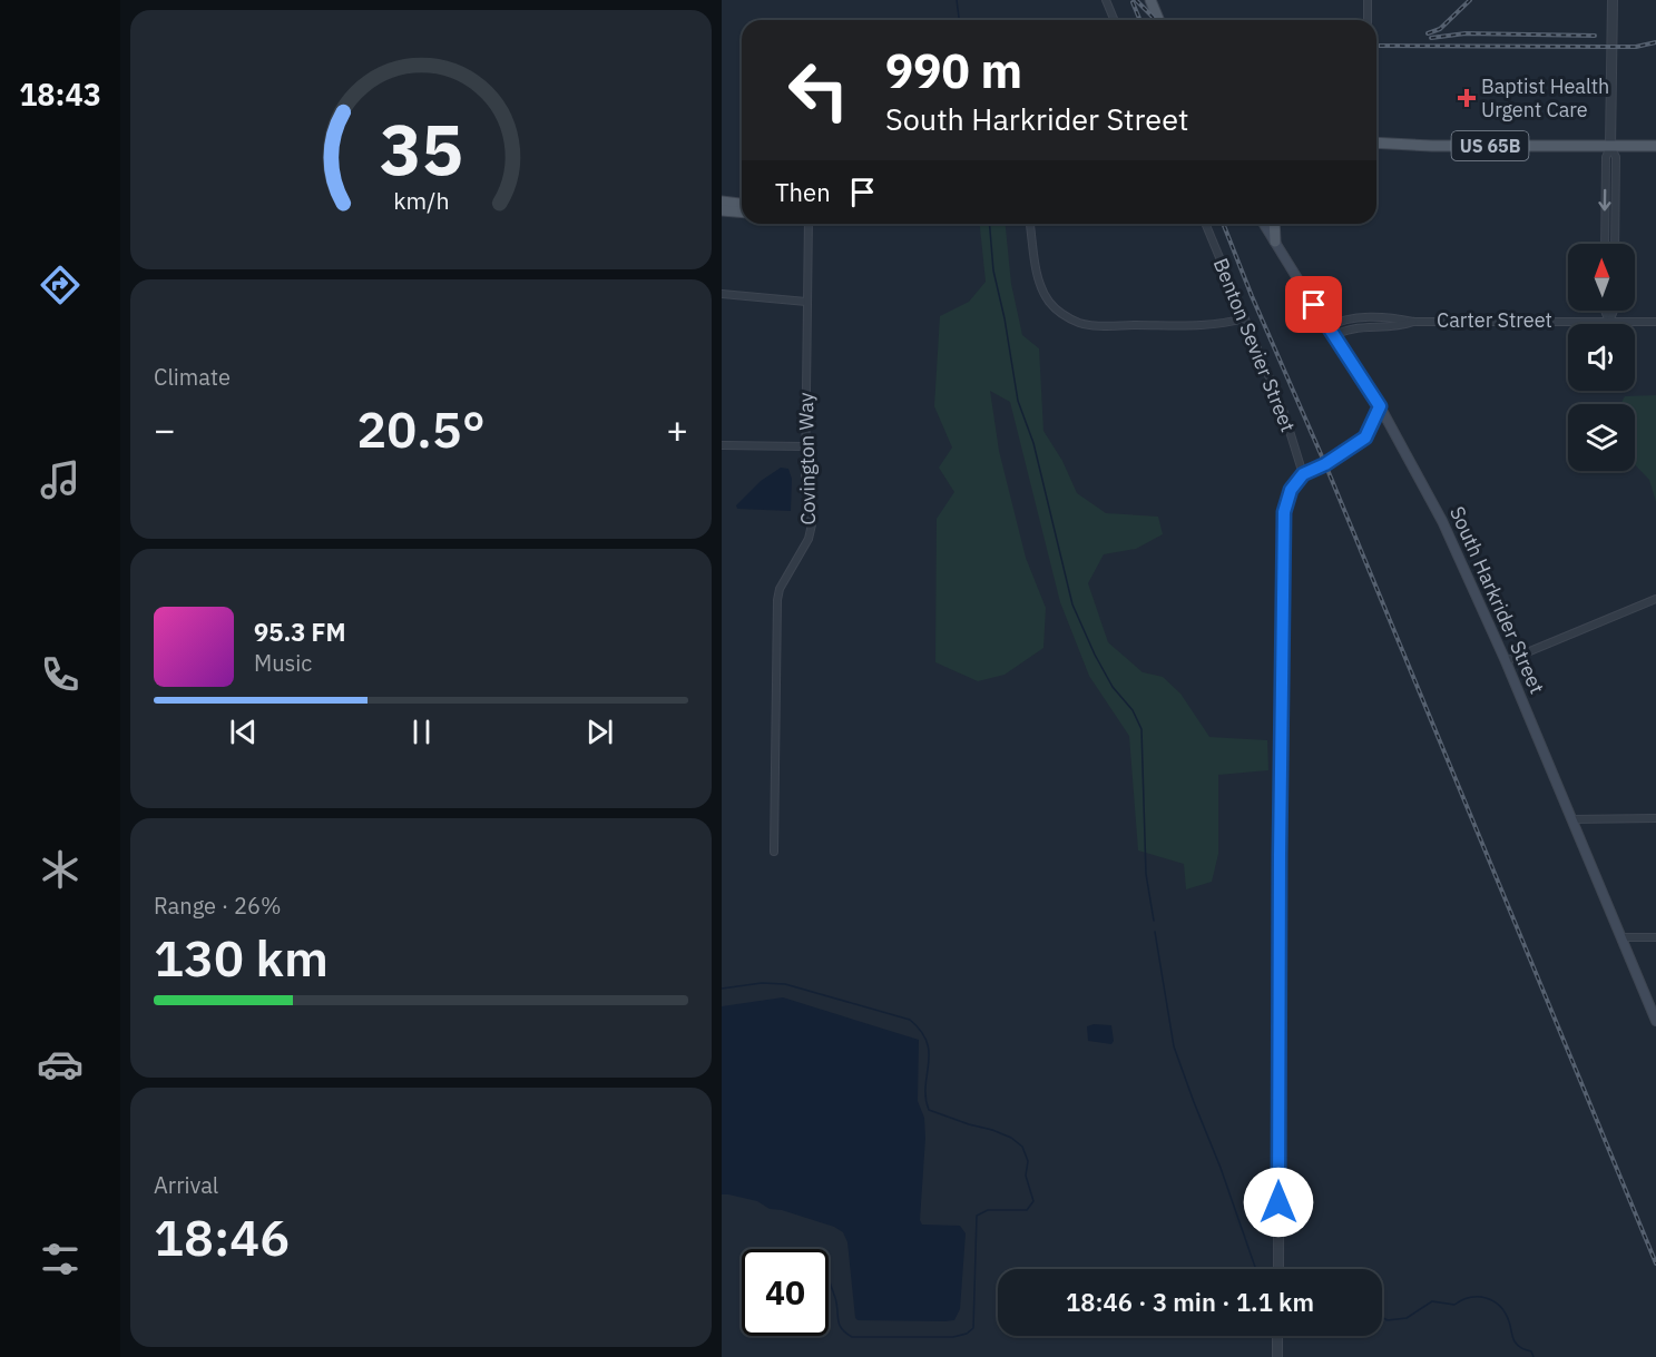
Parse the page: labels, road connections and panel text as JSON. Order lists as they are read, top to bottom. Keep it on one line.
{"streets":{"main road":["US 65B","South Harkrider Street"],"street":["Carter Street","Benton Sevier Street","Covington Way"]},"crossings":[["Carter Street","South Harkrider Street"]],"places":{"health":["Baptist Health Urgent Care"]},"north":"top","page":{"tabs":"18:43","turn":["990 m","South Harkrider Street"],"then":"Then","tile":["Climate",["Range · 26%","130 km"],["Arrival","18:46"]],"heat":["−","20.5°","+"],"song":["95.3 FM","Music"],"limit":"40","trip":"18:46 · 3 min · 1.1 km","gauge":["35","km/h"]}}
